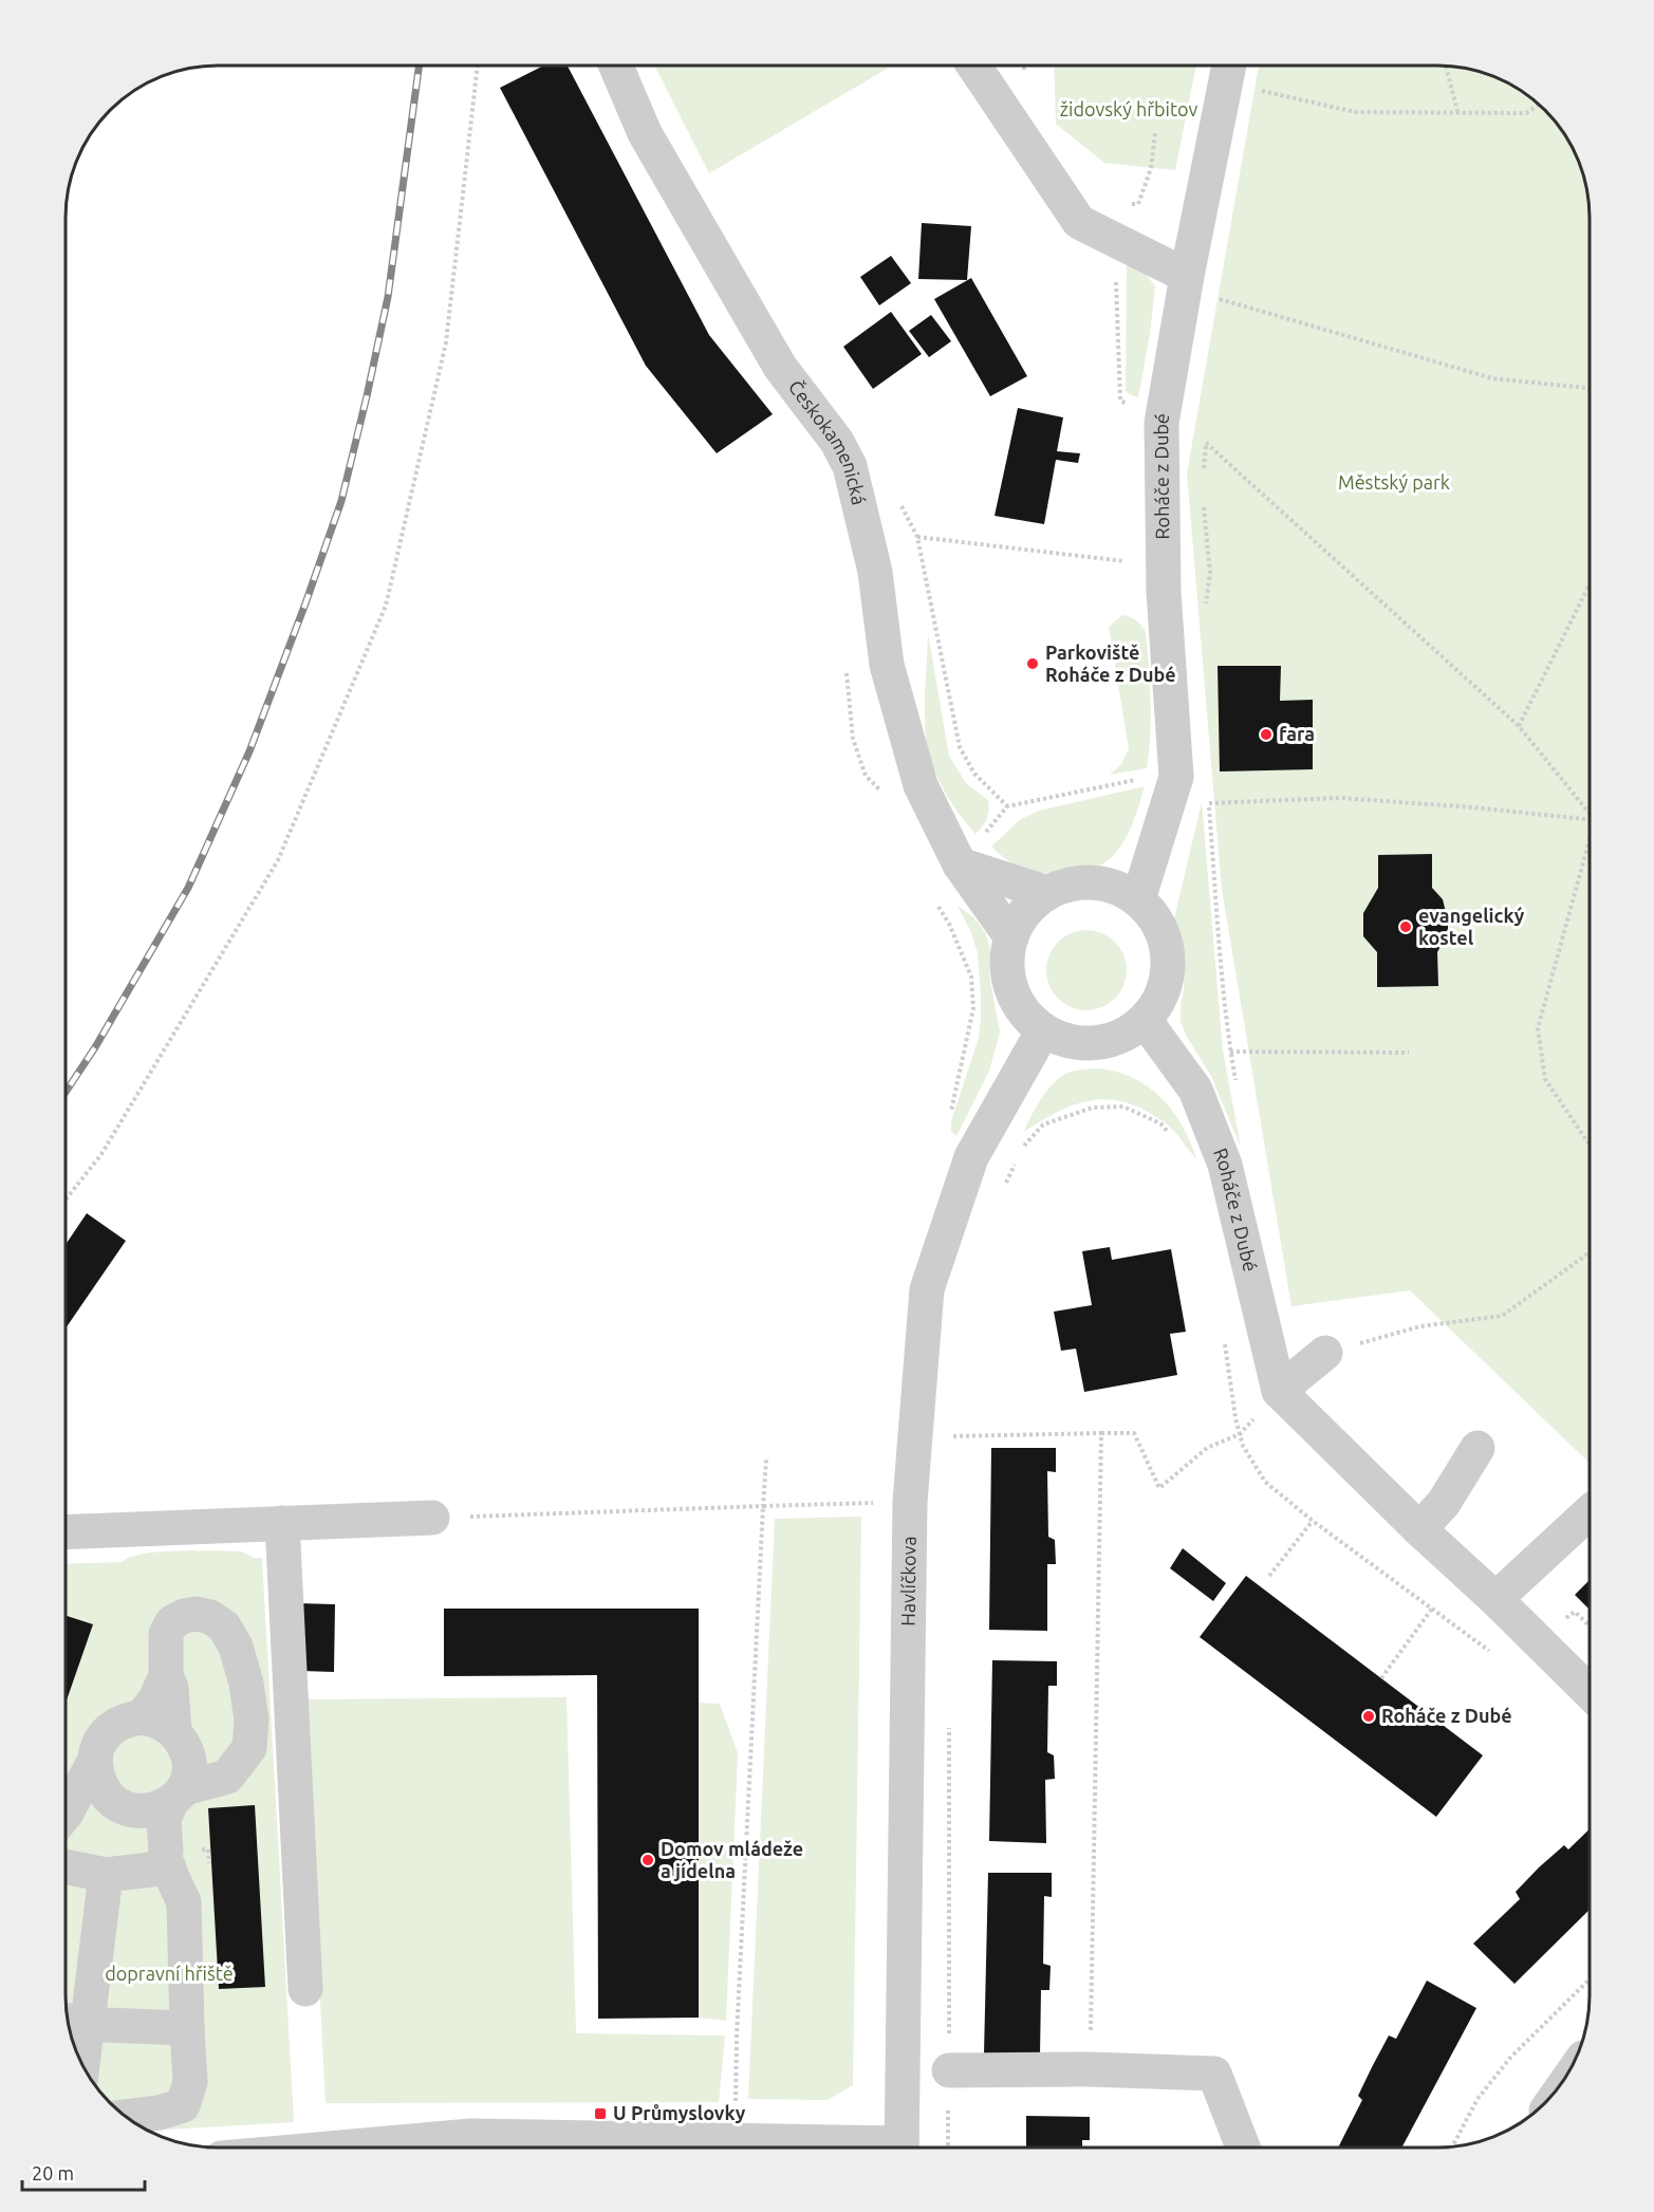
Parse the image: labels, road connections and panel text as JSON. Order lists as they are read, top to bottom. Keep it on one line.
{"streets":{"street":["Českokamenická","Roháče z Dubé","Havlíčkova"]},"crossings":[["Českokamenická","Roháče z Dubé"],["Českokamenická","Havlíčkova"],["Roháče z Dubé","Havlíčkova"]],"parks":["židovský hřbitov","Městský park","dopravní hřiště"],"places":{"other":["Parkoviště Roháče z Dubé","fara","evangelický kostel","Roháče z Dubé","Domov mládeže a jídelna"],"transit":["U Průmyslovky"]},"scale_bar":"20 m"}
